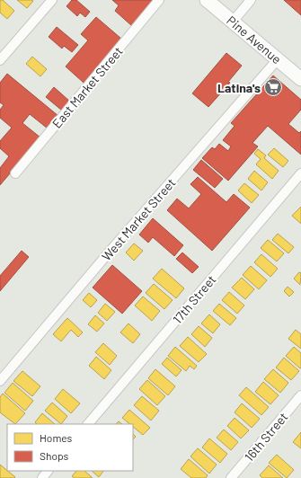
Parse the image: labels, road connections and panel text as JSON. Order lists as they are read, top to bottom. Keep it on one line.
{"streets":{"main road":["Pine Avenue"],"street":["East Market Street","West Market Street","17th Street","16th Street"]},"crossings":[["Pine Avenue","West Market Street"]],"places":{"supermarket":["Latina's"]},"legend":["Homes","Shops"]}
